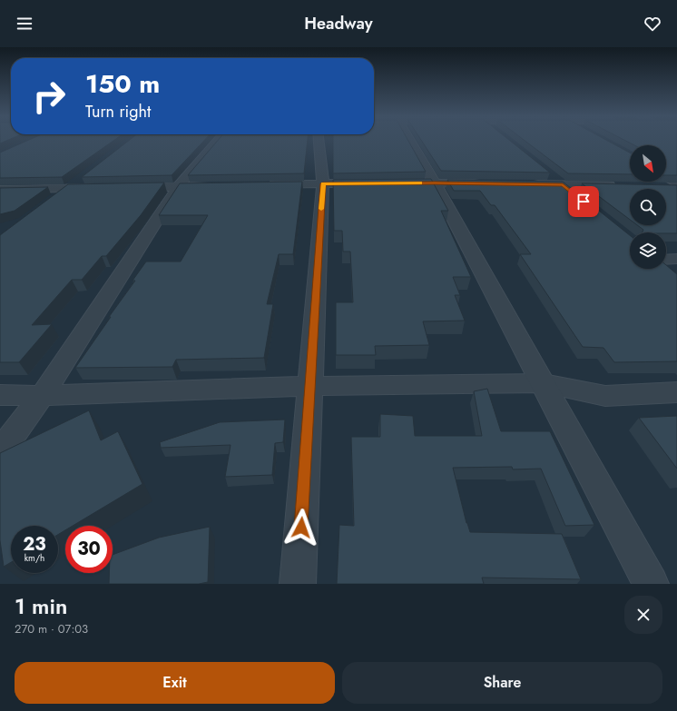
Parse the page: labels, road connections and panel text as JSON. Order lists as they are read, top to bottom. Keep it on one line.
{"north":"bottom right","page":{"header":"Headway","turn":["150 m","Turn right"],"speed":"23 km/h","limit":"30","heading":["1 min","270 m · 07:03"],"buttons":["Exit","Share"]}}
